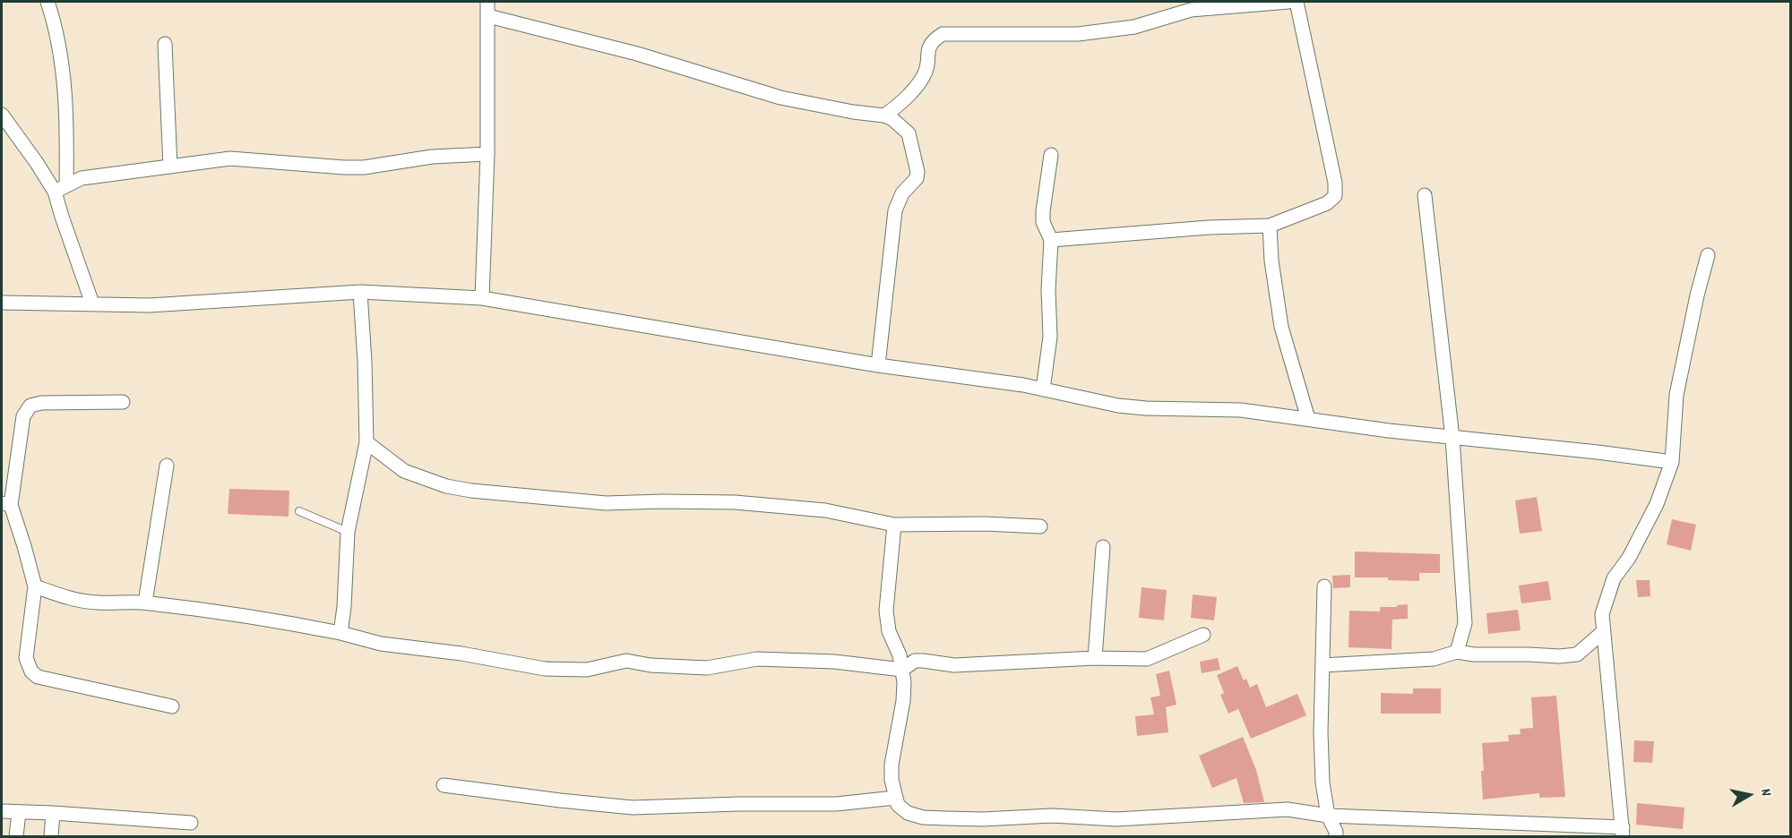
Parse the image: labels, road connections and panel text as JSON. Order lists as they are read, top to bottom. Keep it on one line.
{"north":"right"}
